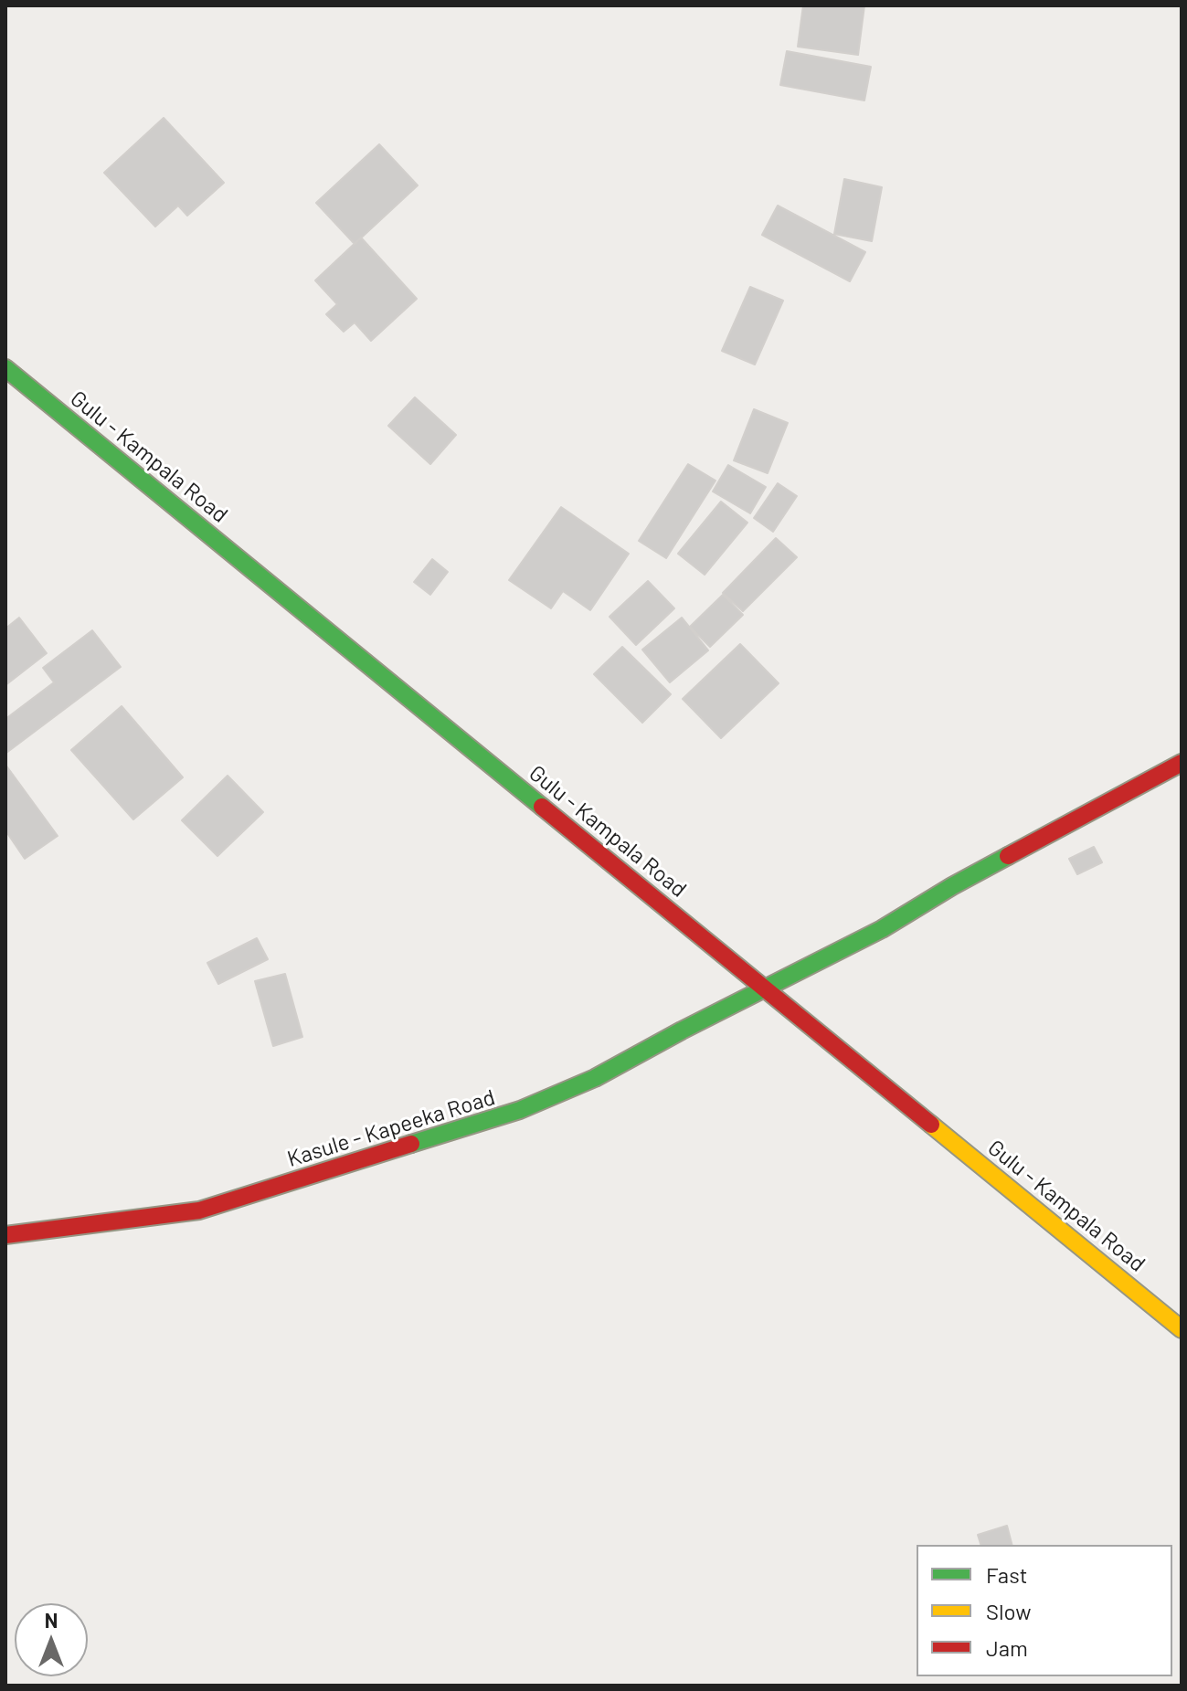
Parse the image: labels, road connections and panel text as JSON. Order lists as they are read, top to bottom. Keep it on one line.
{"streets":{"main road":["Gulu - Kampala Road","Kasule - Kapeeka Road"]},"crossings":[["Gulu - Kampala Road","Kasule - Kapeeka Road"]],"legend":["Fast","Slow","Jam"],"north":"top"}
